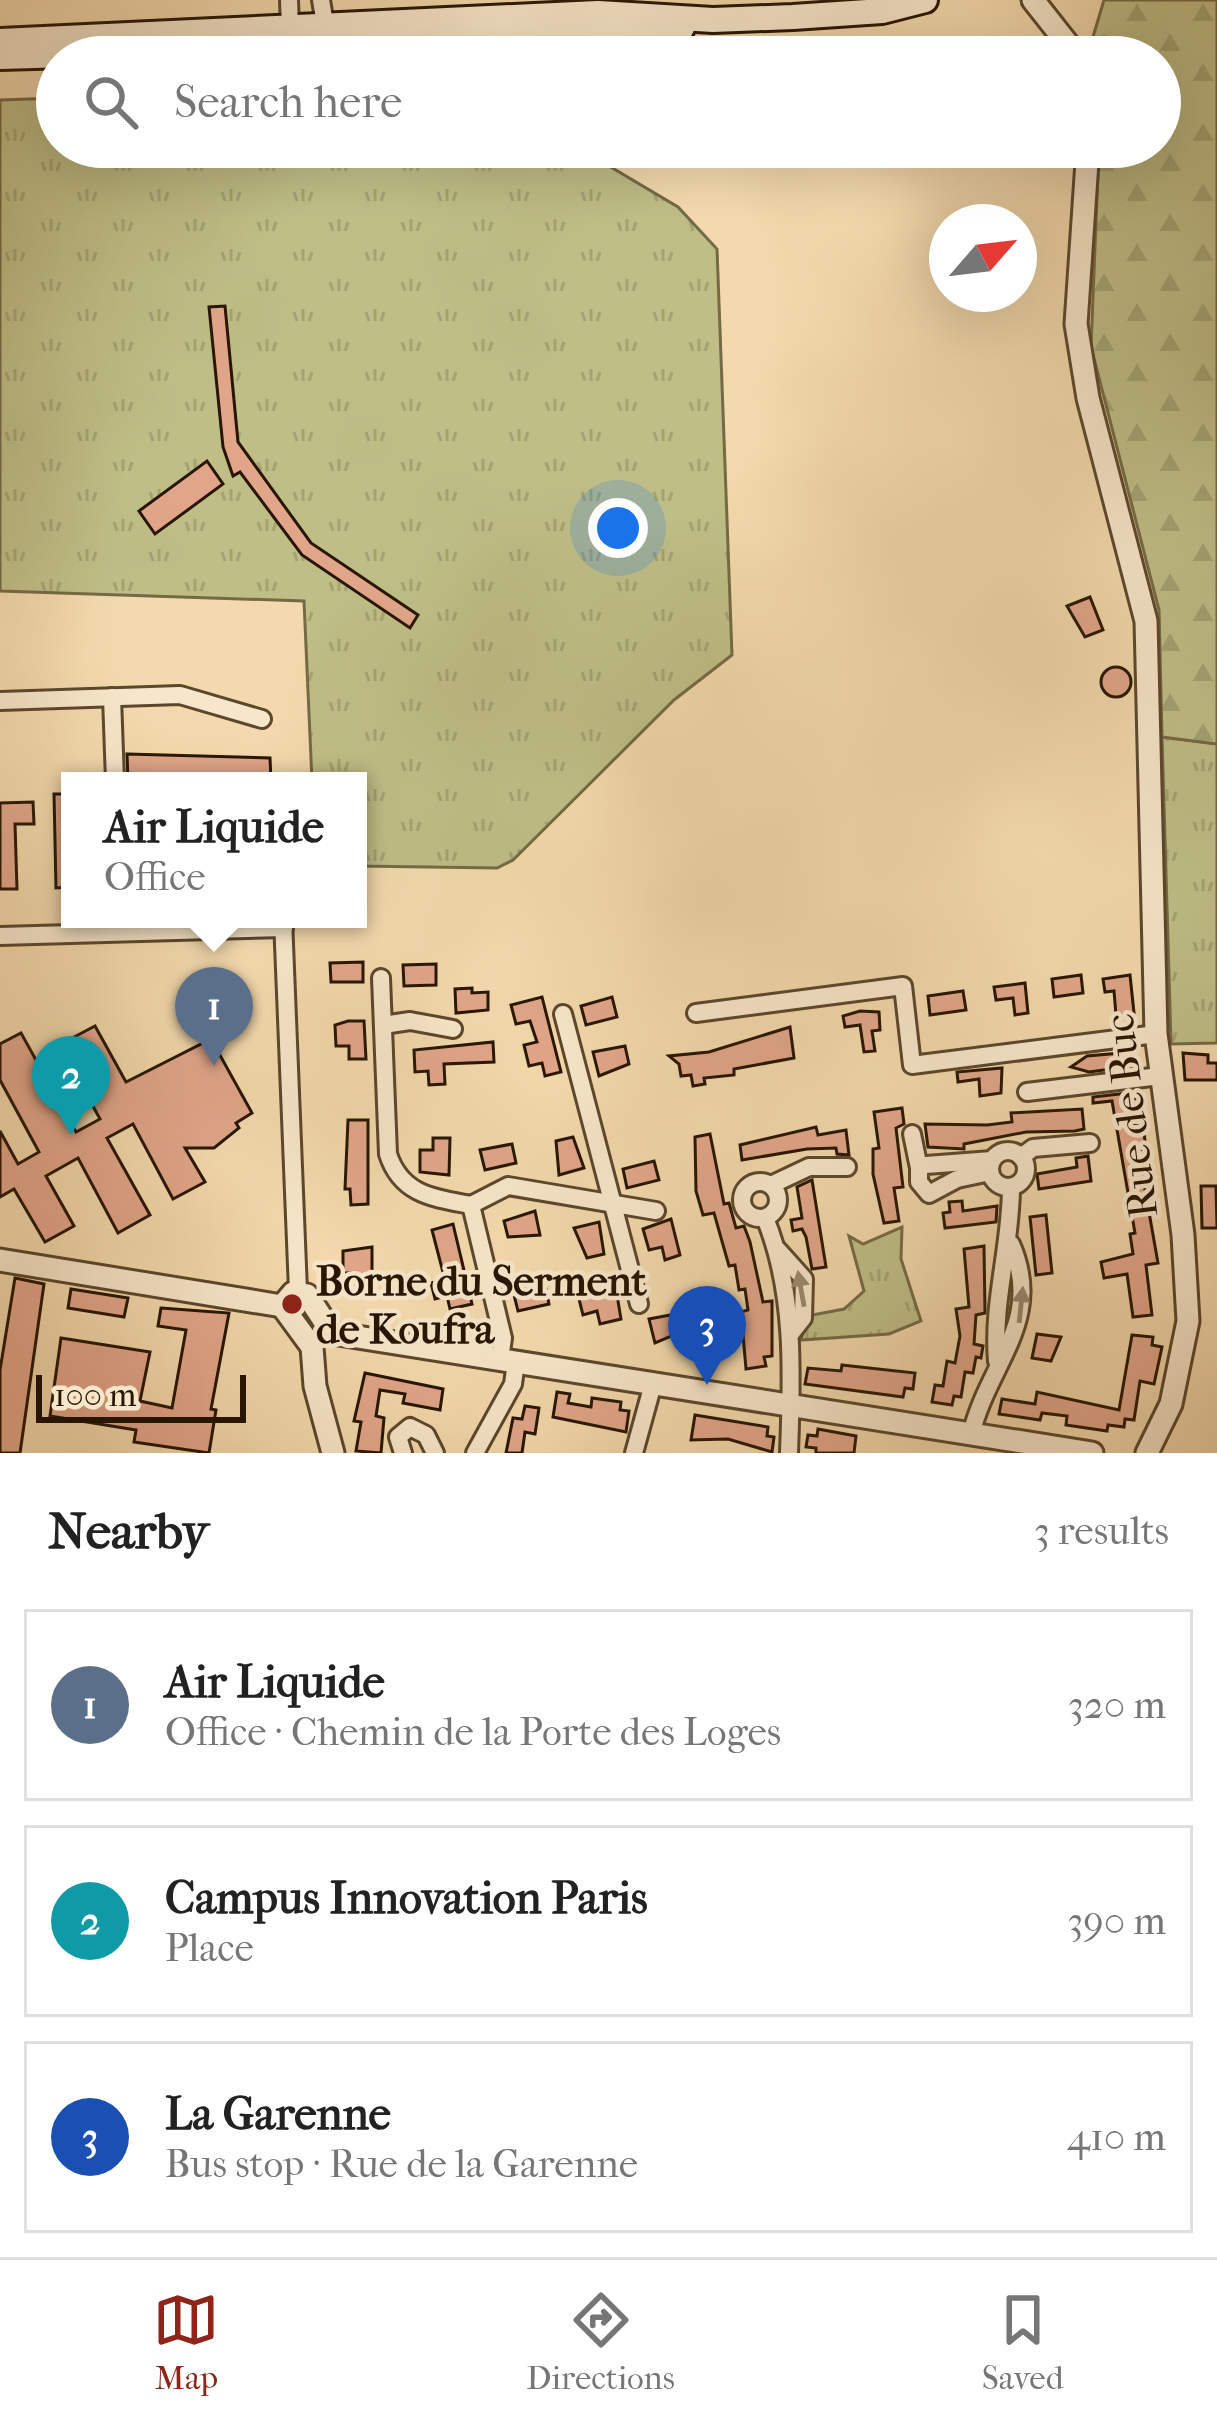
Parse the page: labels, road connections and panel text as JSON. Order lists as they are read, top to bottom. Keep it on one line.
{"streets":{"street":["Rue de Buc"]},"places":["Borne du Serment de Koufra"],"scale_bar":"100 m","north":"top right","page":{"search":"Search here","popup":["Air Liquide","Office"],"pins":["1","2","3"],"scale":"100 m","heading":["Nearby","3 results"],"list":[{"mark":"1","name":"Air Liquide","note":"Office · Chemin de la Porte des Loges","value":"320 m"},{"mark":"2","name":"Campus Innovation Paris","note":"Place","value":"390 m"},{"mark":"3","name":"La Garenne","note":"Bus stop · Rue de la Garenne","value":"410 m"}],"nav":["Map","Directions","Saved"]}}
